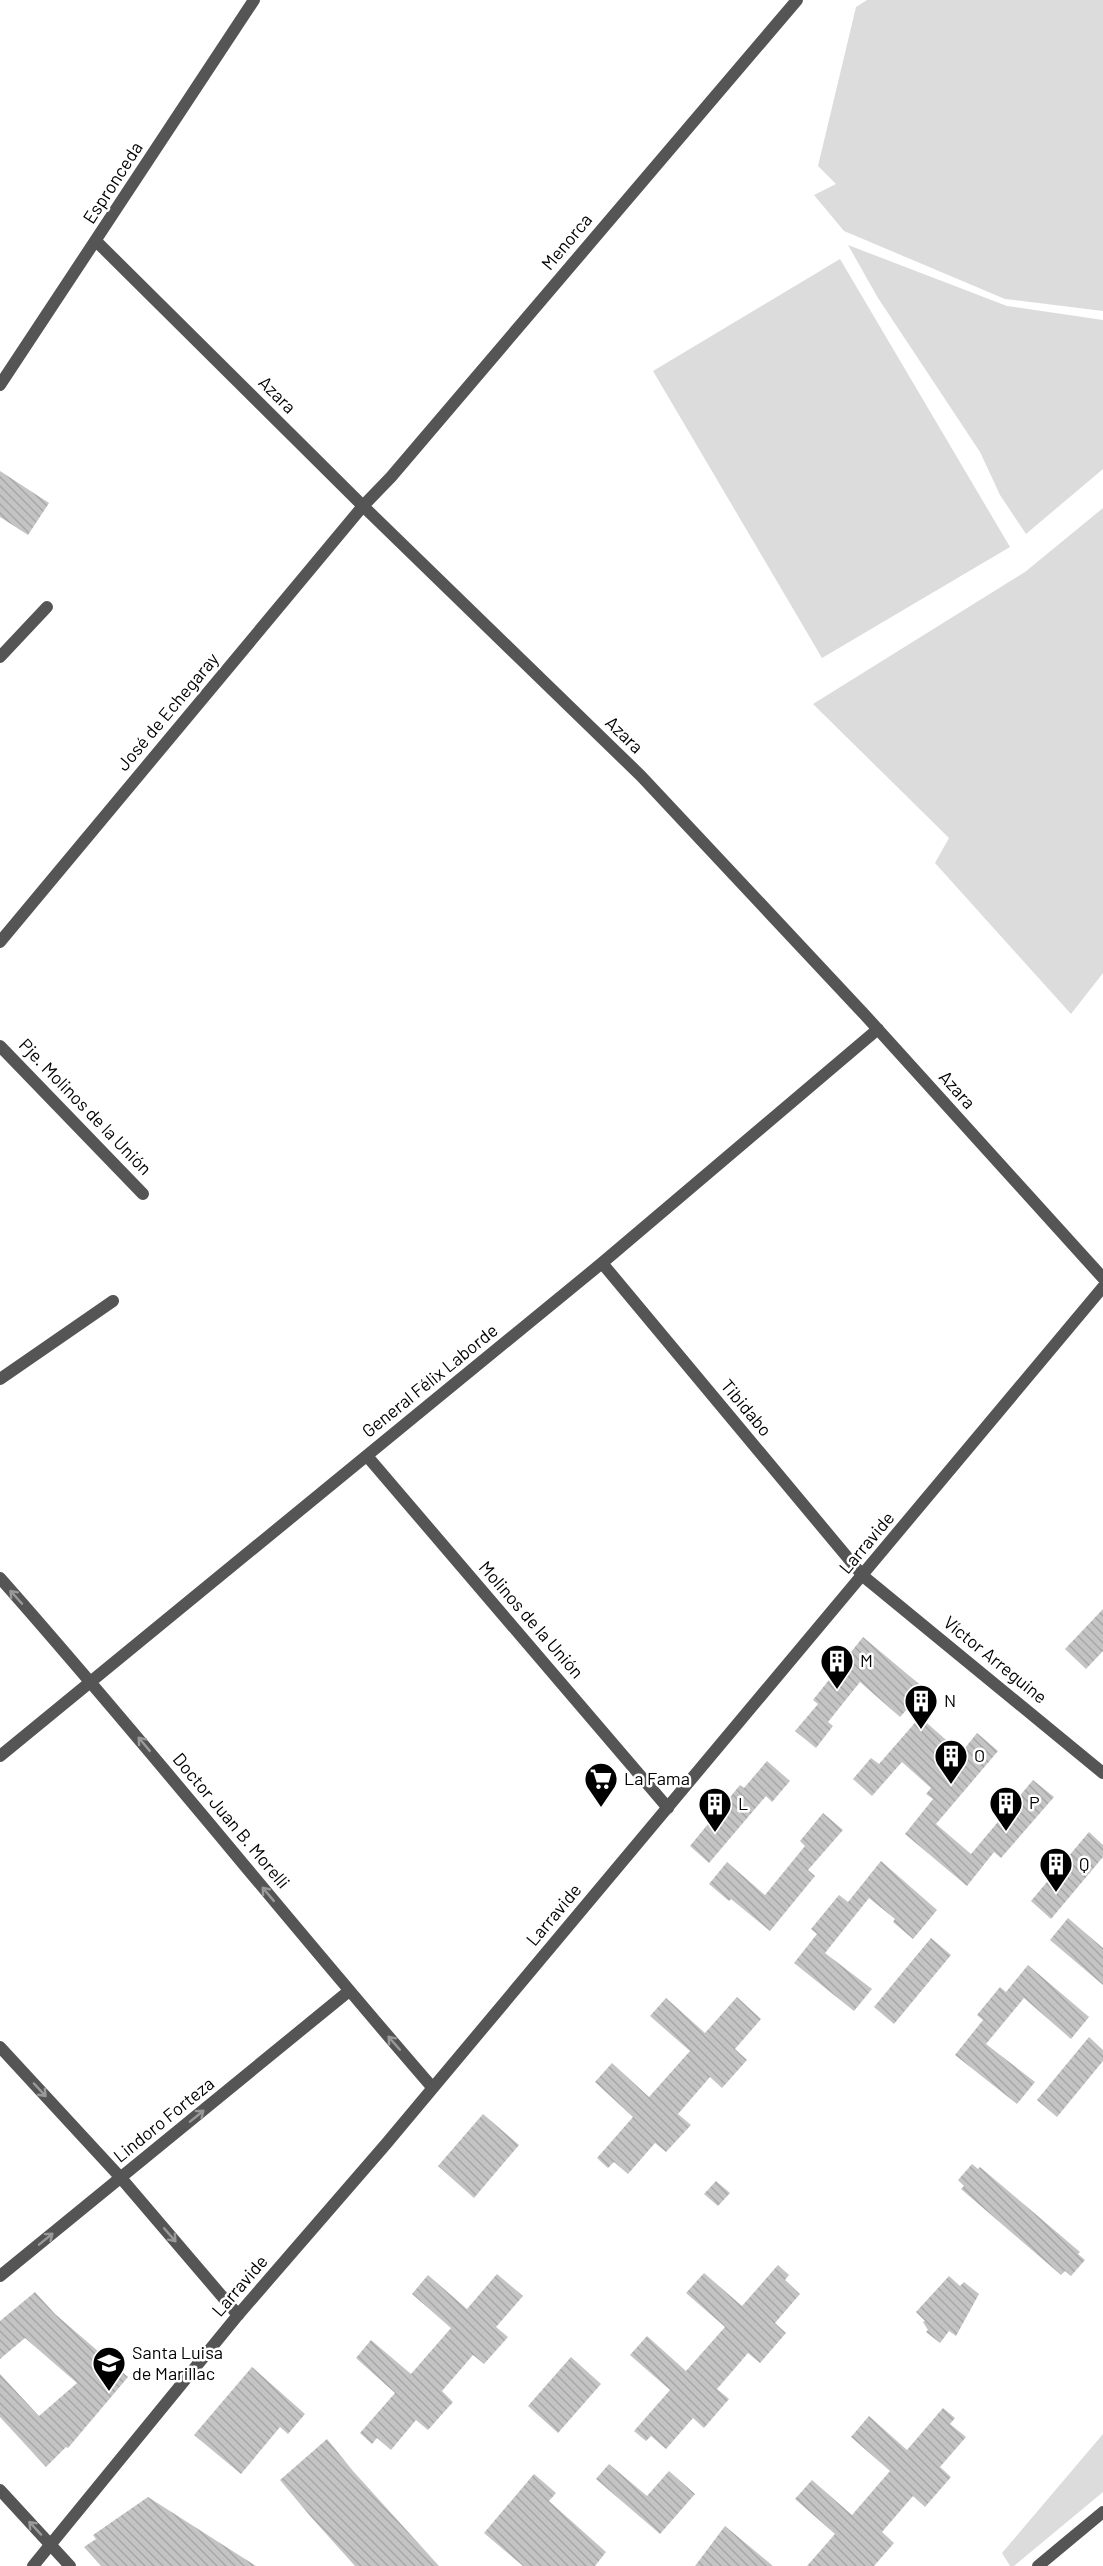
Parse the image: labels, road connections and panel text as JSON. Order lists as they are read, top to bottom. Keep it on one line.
{"streets":{"street":["Espronceda","Menorca","Azara","José de Echegaray","Pje. Molinos de la Unión","General Félix Laborde","Tibidabo","Larravide","Molinos de la Unión","Víctor Arreguine","Doctor Juan B. Morelli","Lindoro Forteza"]},"crossings":[["Espronceda","Azara"],["Menorca","Azara"],["Menorca","José de Echegaray"],["Azara","José de Echegaray"],["Azara","General Félix Laborde"],["General Félix Laborde","Tibidabo"],["General Félix Laborde","Molinos de la Unión"],["General Félix Laborde","Doctor Juan B. Morelli"],["Tibidabo","Larravide"],["Tibidabo","Víctor Arreguine"],["Larravide","Molinos de la Unión"],["Larravide","Víctor Arreguine"],["Larravide","Doctor Juan B. Morelli"],["Doctor Juan B. Morelli","Lindoro Forteza"]],"one_way":["Doctor Juan B. Morelli","Lindoro Forteza"],"places":{"building":["M","N","O","P","L","Q"],"supermarket":["La Fama"],"school or university":["Santa Luisa de Marillac"]}}
